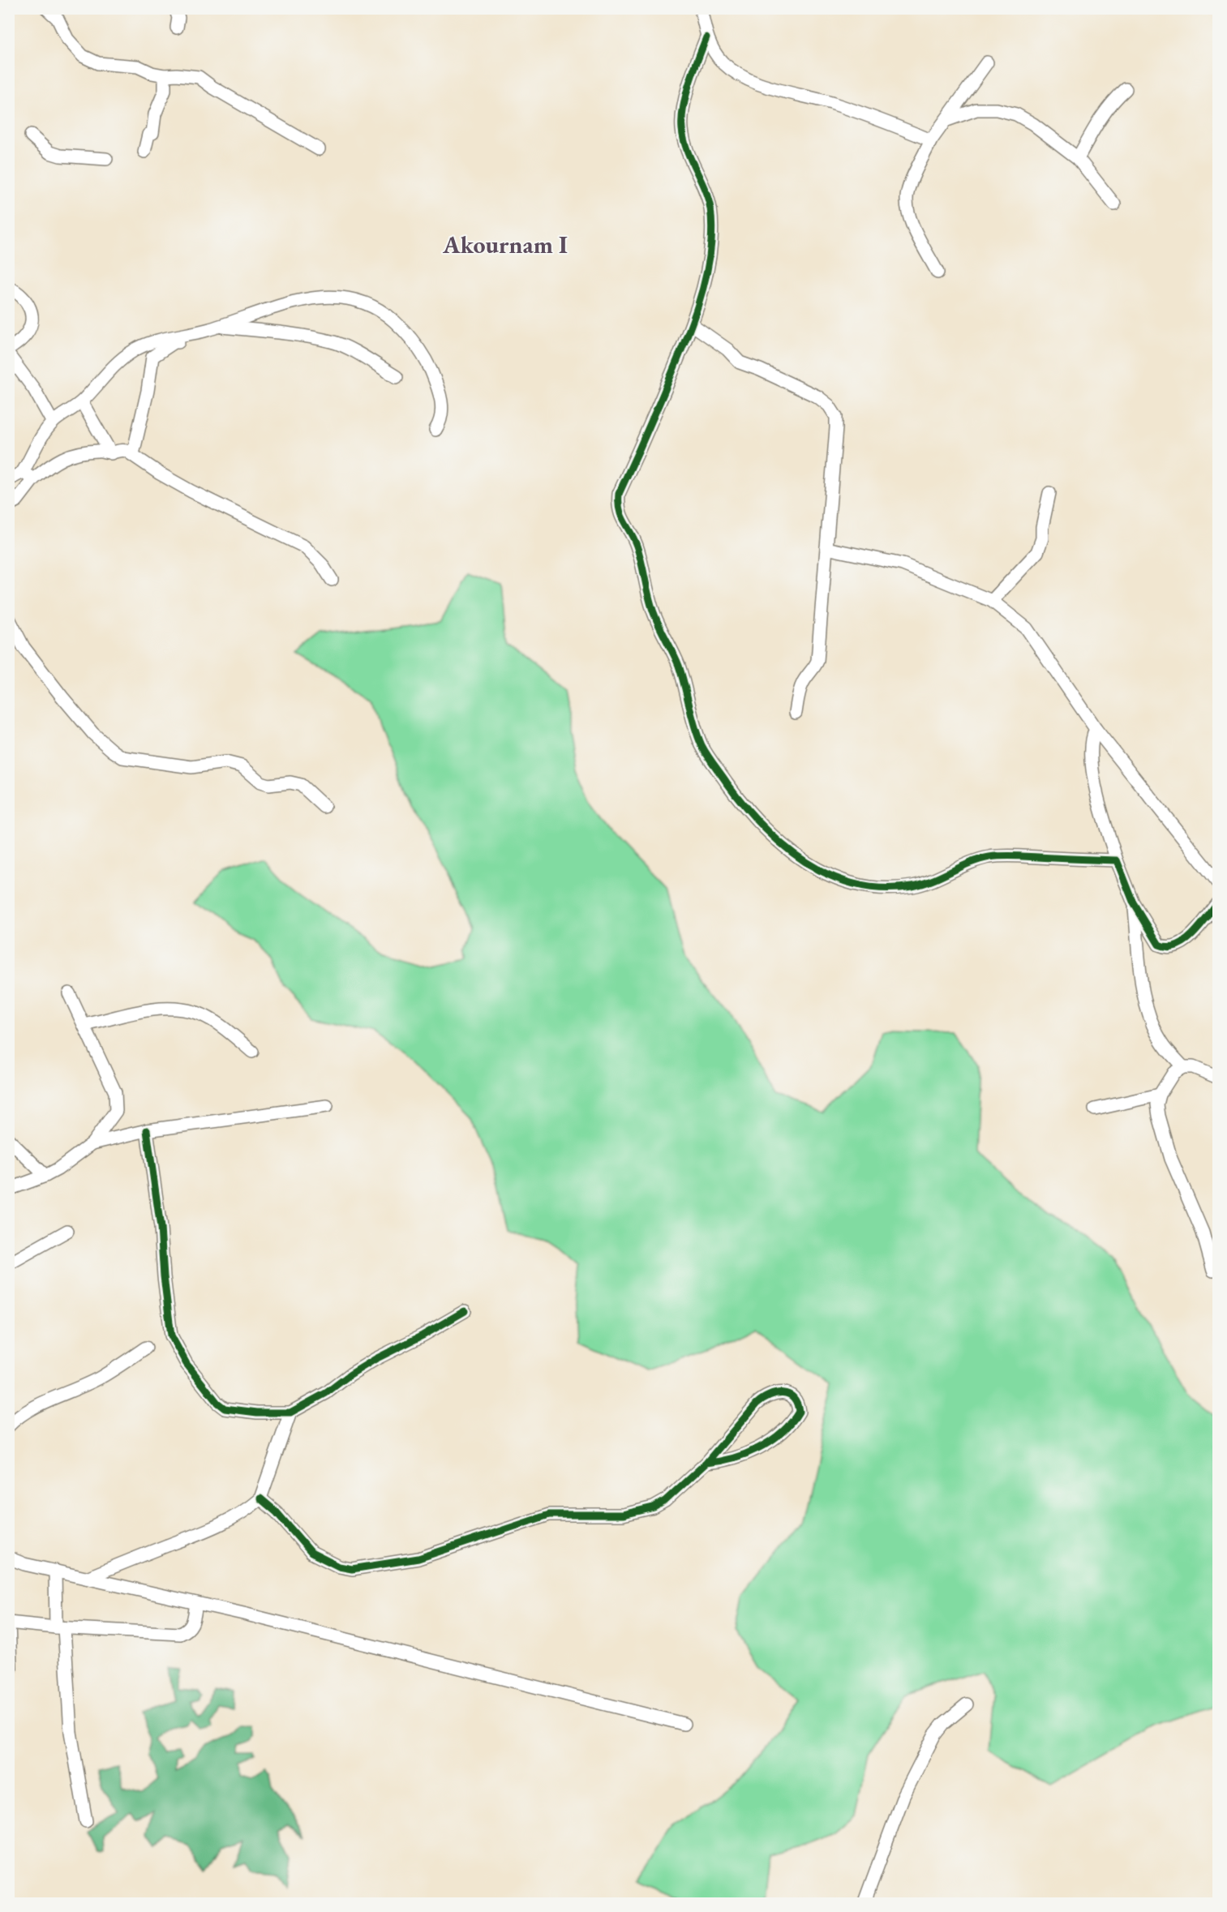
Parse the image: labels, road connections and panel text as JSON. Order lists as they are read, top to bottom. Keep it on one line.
{"districts":["Akournam I"]}
